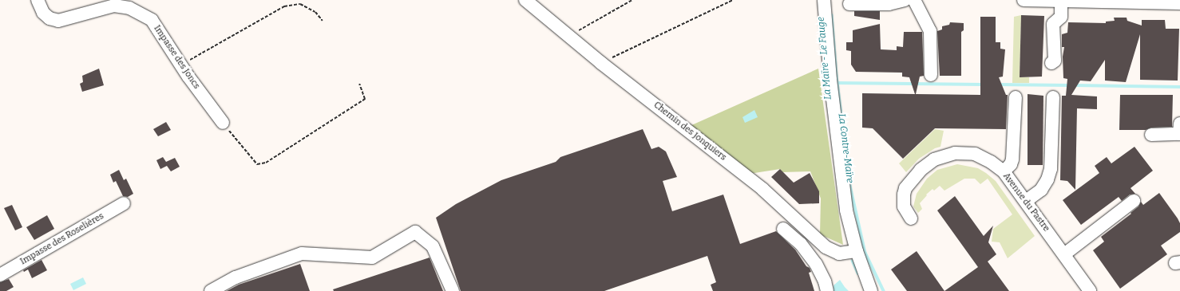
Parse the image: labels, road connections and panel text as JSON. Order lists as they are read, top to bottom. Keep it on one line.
{"streets":{"street":["Impasse des Joncs","Chemin des Jonquiers","Avenue du Pastre","Impasse des Roselières"]},"water":["La Maïre - Le Fauge","La Contre-Maïre"]}
